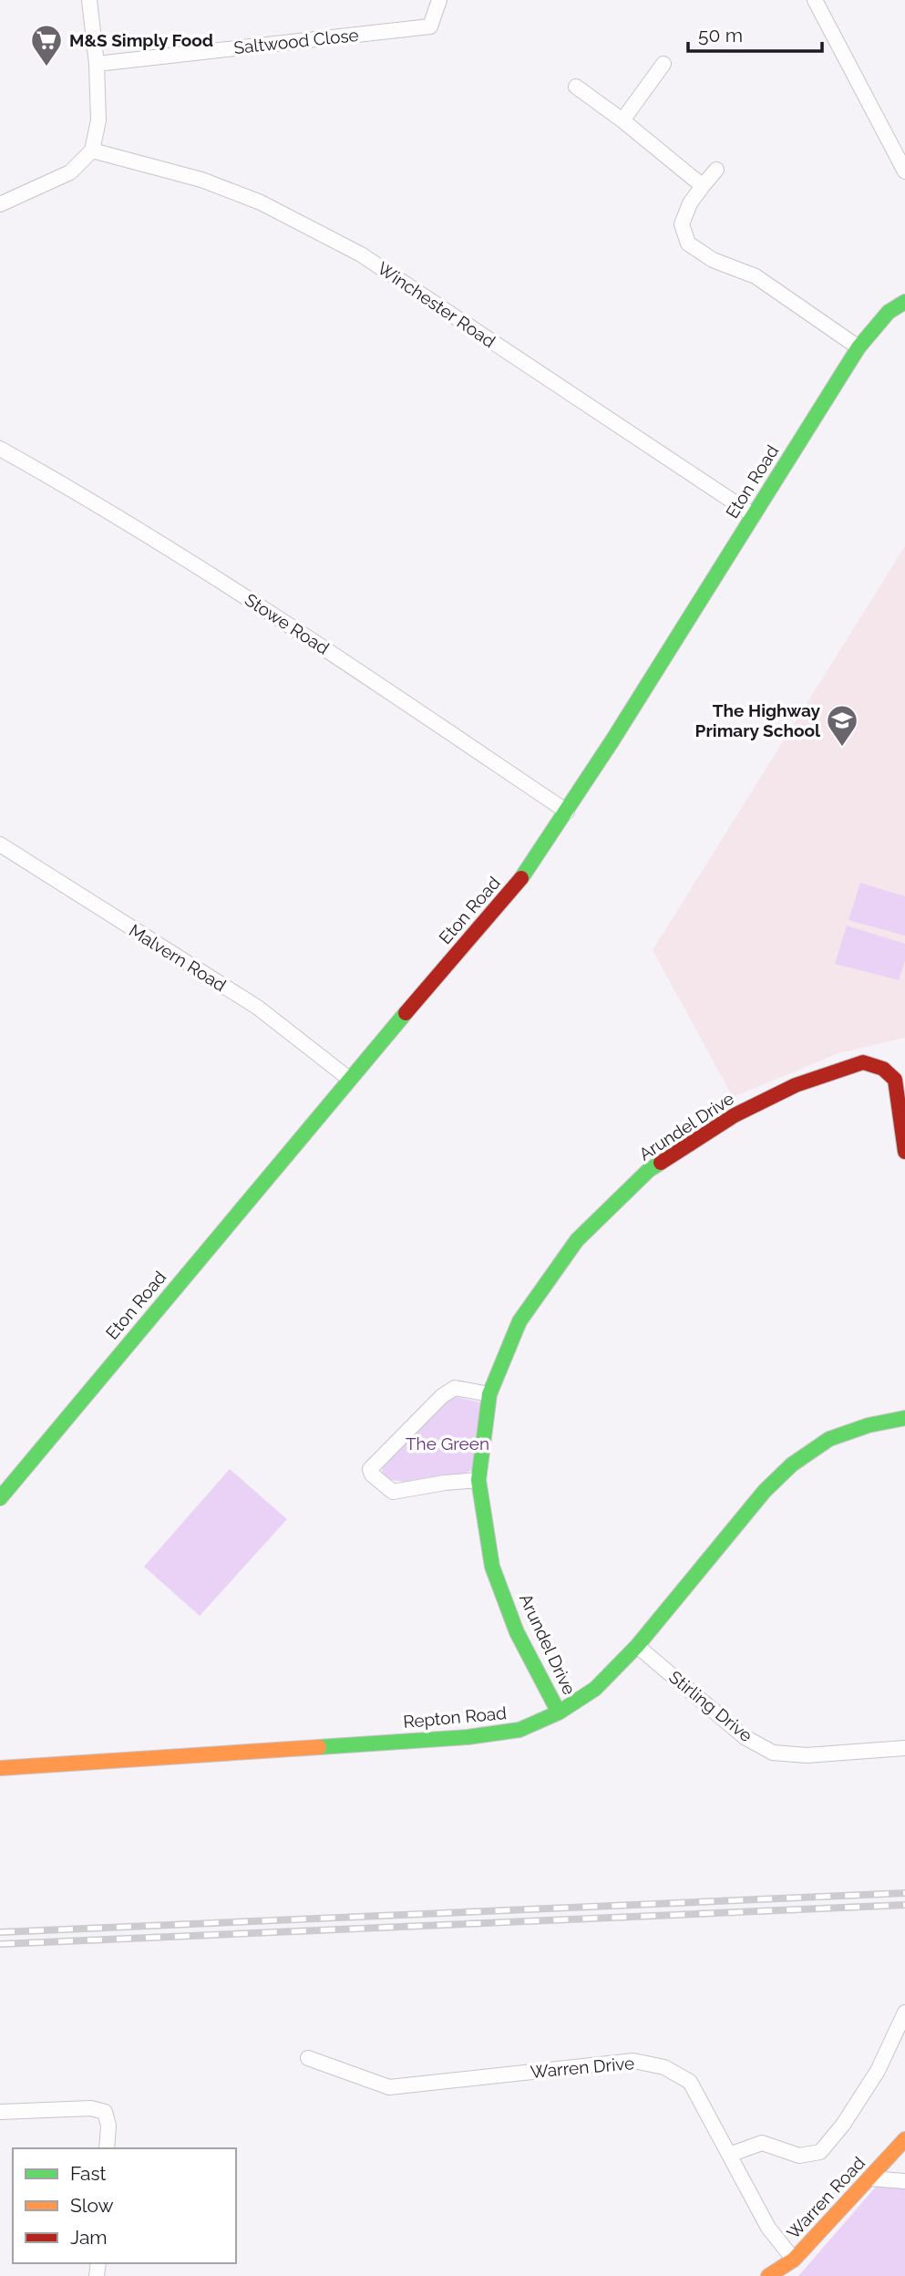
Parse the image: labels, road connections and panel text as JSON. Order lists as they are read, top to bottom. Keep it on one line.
{"streets":{"street":["Saltwood Close","Winchester Road","Eton Road","Stowe Road","Malvern Road","Arundel Drive","Stirling Drive","Repton Road","Warren Drive","Warren Road"]},"crossings":[["Winchester Road","Eton Road"],["Eton Road","Stowe Road"],["Eton Road","Malvern Road"],["Arundel Drive","Repton Road"],["Stirling Drive","Repton Road"],["Warren Drive","Warren Road"]],"parks":["The Green"],"places":{"supermarket":["M&S Simply Food"],"school or university":["The Highway Primary School"]},"legend":["Fast","Slow","Jam"],"scale_bar":"50 m"}
